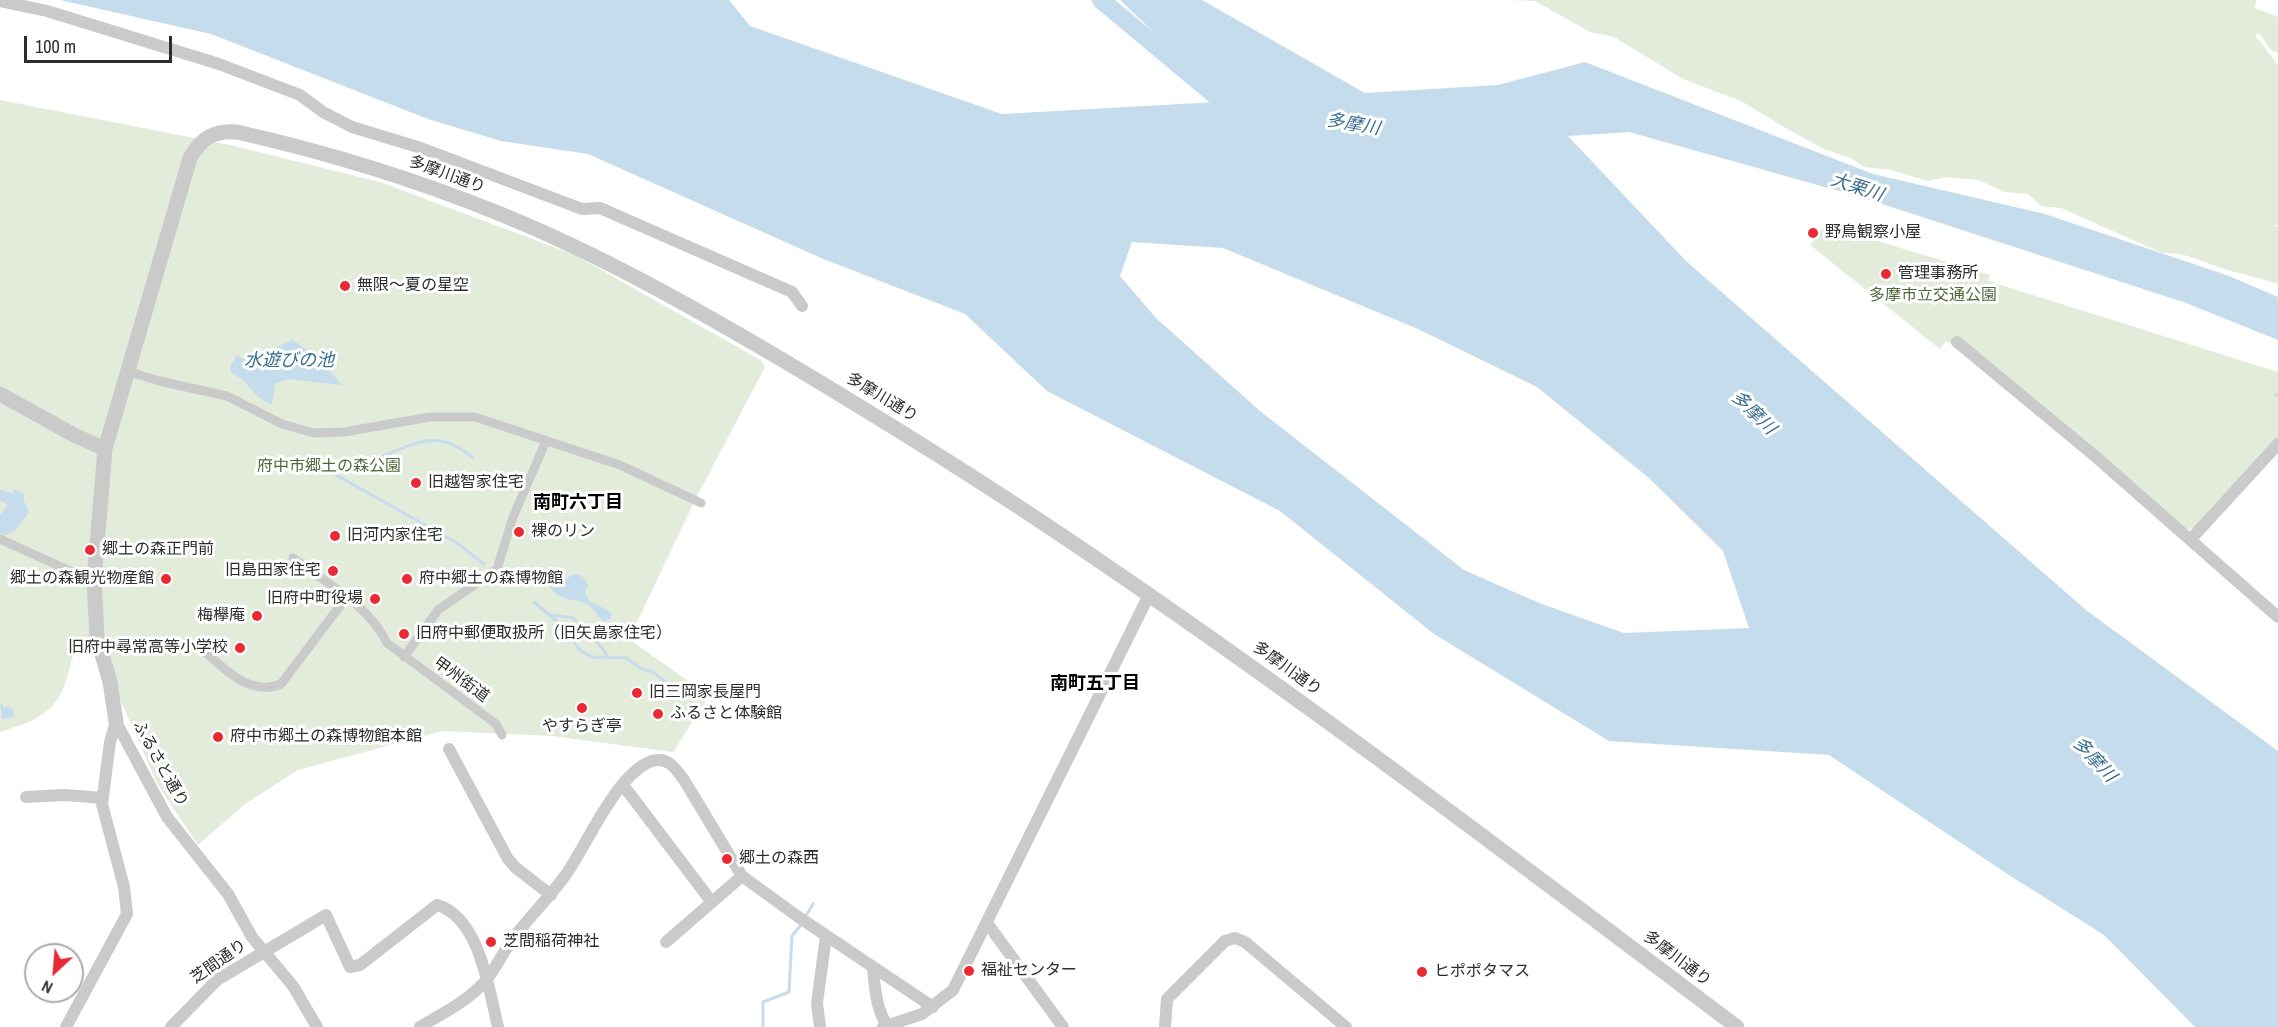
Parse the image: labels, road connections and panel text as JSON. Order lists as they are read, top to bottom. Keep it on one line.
{"streets":{"street":["多摩川通り","甲州街道","ふるさと通り","芝間通り"]},"crossings":[["多摩川通り","ふるさと通り"],["ふるさと通り","芝間通り"]],"districts":["南町六丁目","南町五丁目"],"water":["多摩川","大栗川","水遊びの池"],"parks":["多摩市立交通公園","府中市郷土の森公園"],"places":["野鳥観察小屋","管理事務所","無限～夏の星空","旧越智家住宅","裸のリン","旧河内家住宅","郷土の森正門前","旧島田家住宅","郷土の森観光物産館","府中郷土の森博物館","旧府中町役場","梅欅庵","旧府中郵便取扱所（旧矢島家住宅）","旧府中尋常高等小学校","旧三岡家長屋門","やすらぎ亭","ふるさと体験館","府中市郷土の森博物館本館","郷土の森西","芝間稲荷神社","福祉センター","ヒポポタマス"],"scale_bar":"100 m","north":"bottom left"}
